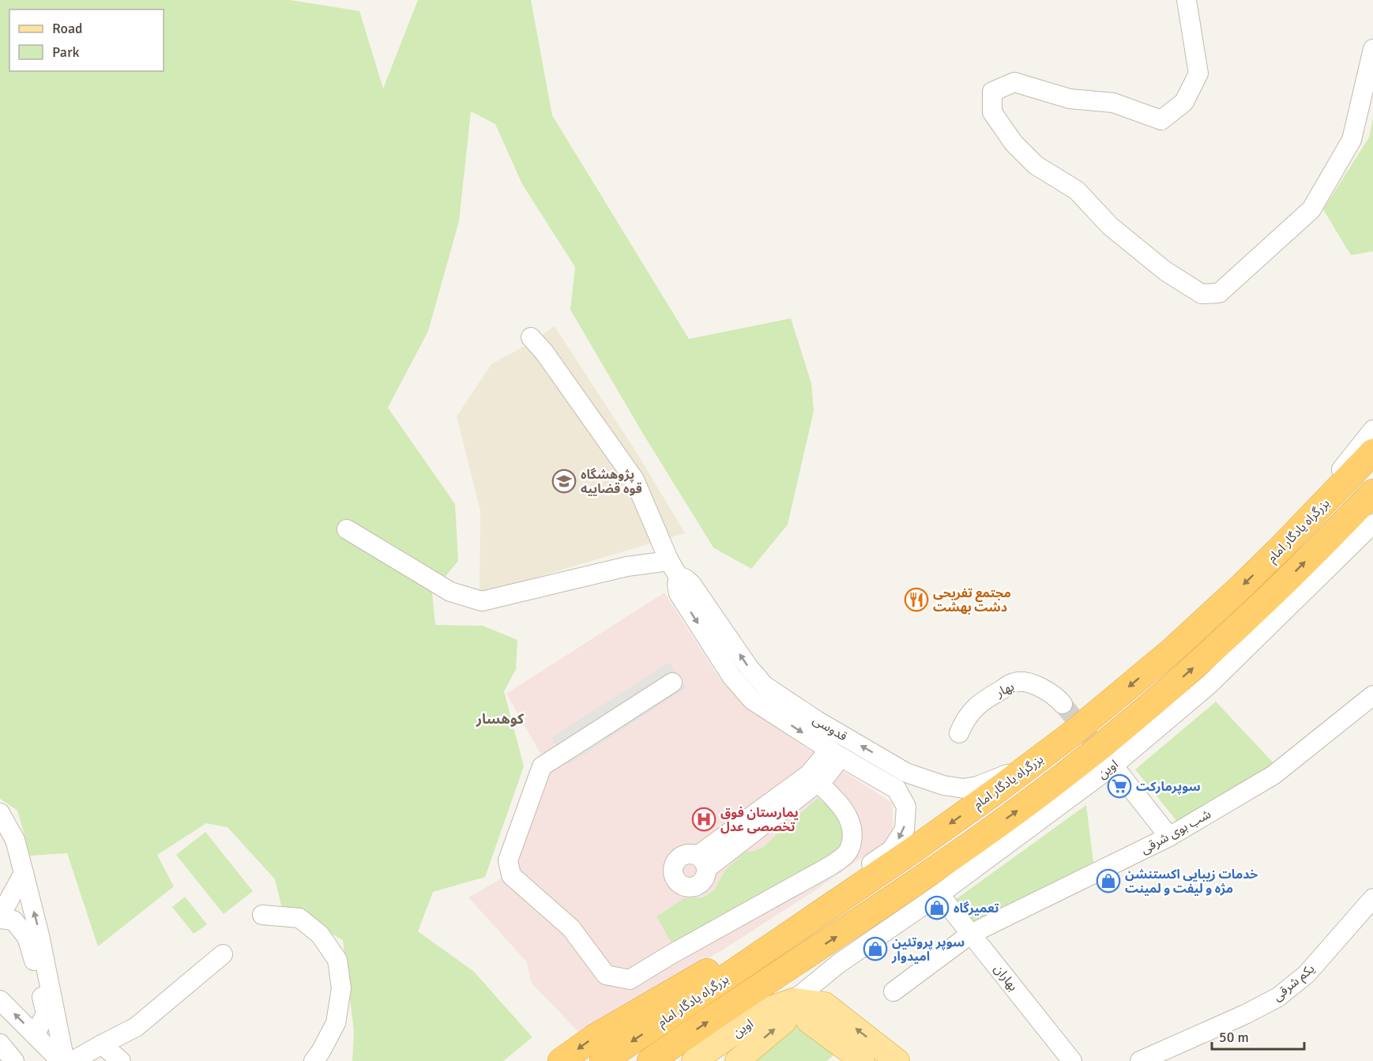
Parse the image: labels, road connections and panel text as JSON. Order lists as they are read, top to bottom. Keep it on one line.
{"streets":{"highway":["بزرگراه یادگار امام"],"main road":["اوین"],"street":["بهار","قدوسی","شب بوی شرقی","بهاران","یکم شرقی"]},"crossings":[["بزرگراه یادگار امام","قدوسی"],["اوین","بهاران"],["شب بوی شرقی","بهاران"]],"districts":["کوهسار"],"places":{"school or university":["پژوهشگاه قوه قضاییه"],"restaurant":["مجتمع تفریحی دشت بهشت"],"supermarket":["سوپرمارکت"],"hospital":["یمارستان فوق تخصصی عدل"],"shop":["خدمات زیبایی اکستنشن مژه و لیفت و لمینت","تعمیرگاه","سوپر پروتئین امیدوار"]},"legend":["Road","Park"],"scale_bar":"50 m"}
